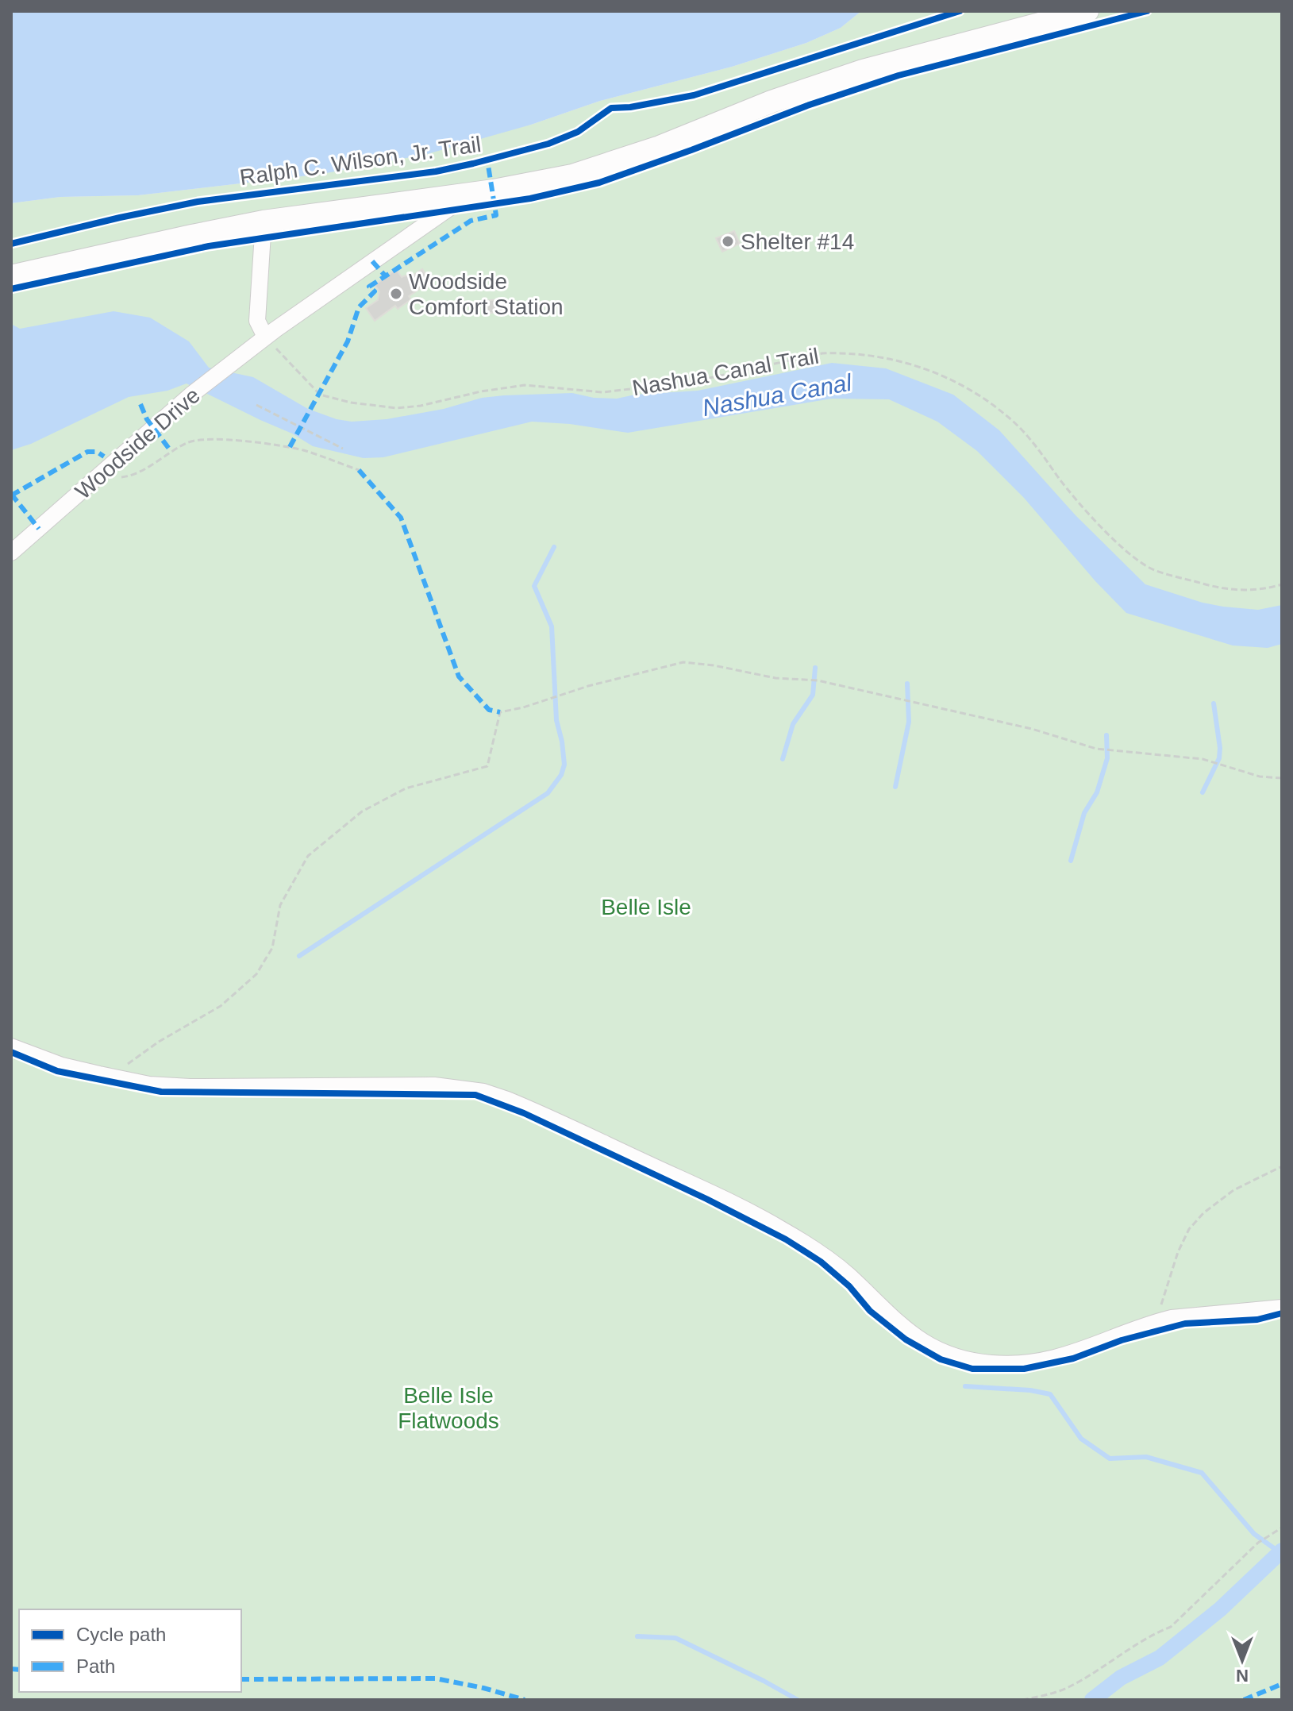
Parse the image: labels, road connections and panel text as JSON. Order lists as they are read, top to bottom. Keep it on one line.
{"streets":{"street":["Woodside Drive"],"path":["Nashua Canal Trail"],"cycle path":["Ralph C. Wilson, Jr. Trail"]},"crossings":[["Nashua Canal Trail","Woodside Drive"]],"water":["Nashua Canal"],"parks":["Belle Isle","Belle Isle Flatwoods"],"places":["Shelter #14","Woodside Comfort Station"],"legend":["Cycle path","Path"],"north":"bottom"}
